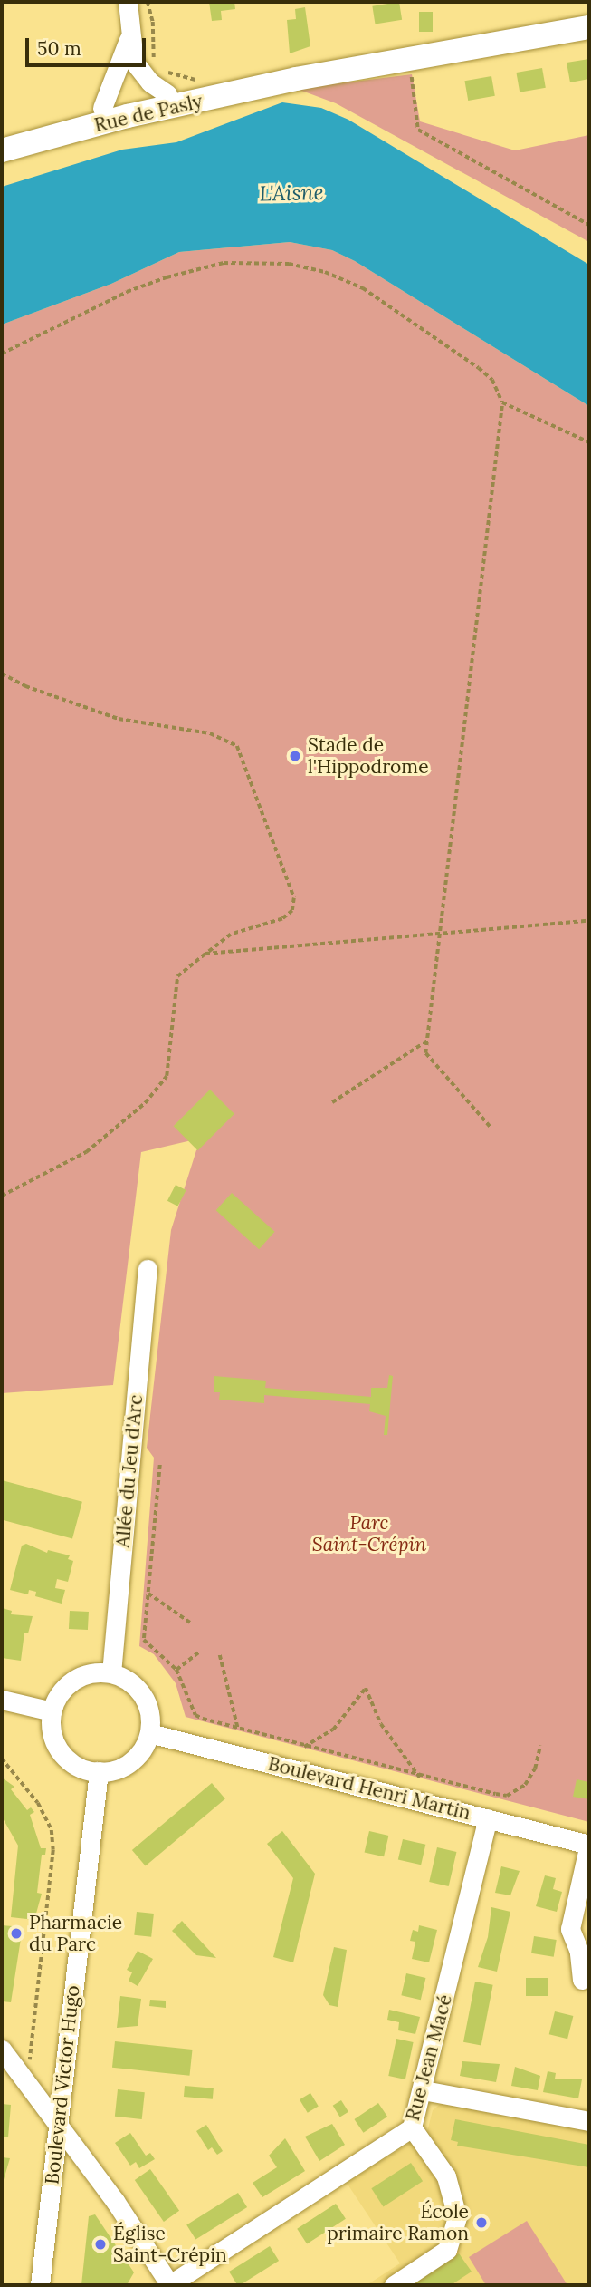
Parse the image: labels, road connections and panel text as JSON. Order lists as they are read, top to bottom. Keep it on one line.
{"streets":{"main road":["Rue de Pasly"],"street":["Allée du Jeu d'Arc","Boulevard Henri Martin","Rue Jean Macé","Boulevard Victor Hugo"]},"crossings":[["Allée du Jeu d'Arc","Boulevard Henri Martin"],["Allée du Jeu d'Arc","Boulevard Victor Hugo"],["Boulevard Henri Martin","Rue Jean Macé"],["Boulevard Henri Martin","Boulevard Victor Hugo"]],"water":["L'Aisne"],"parks":["Parc Saint-Crépin"],"places":["Stade de l'Hippodrome","Pharmacie du Parc","École primaire Ramon","Église Saint-Crépin"],"scale_bar":"50 m"}
